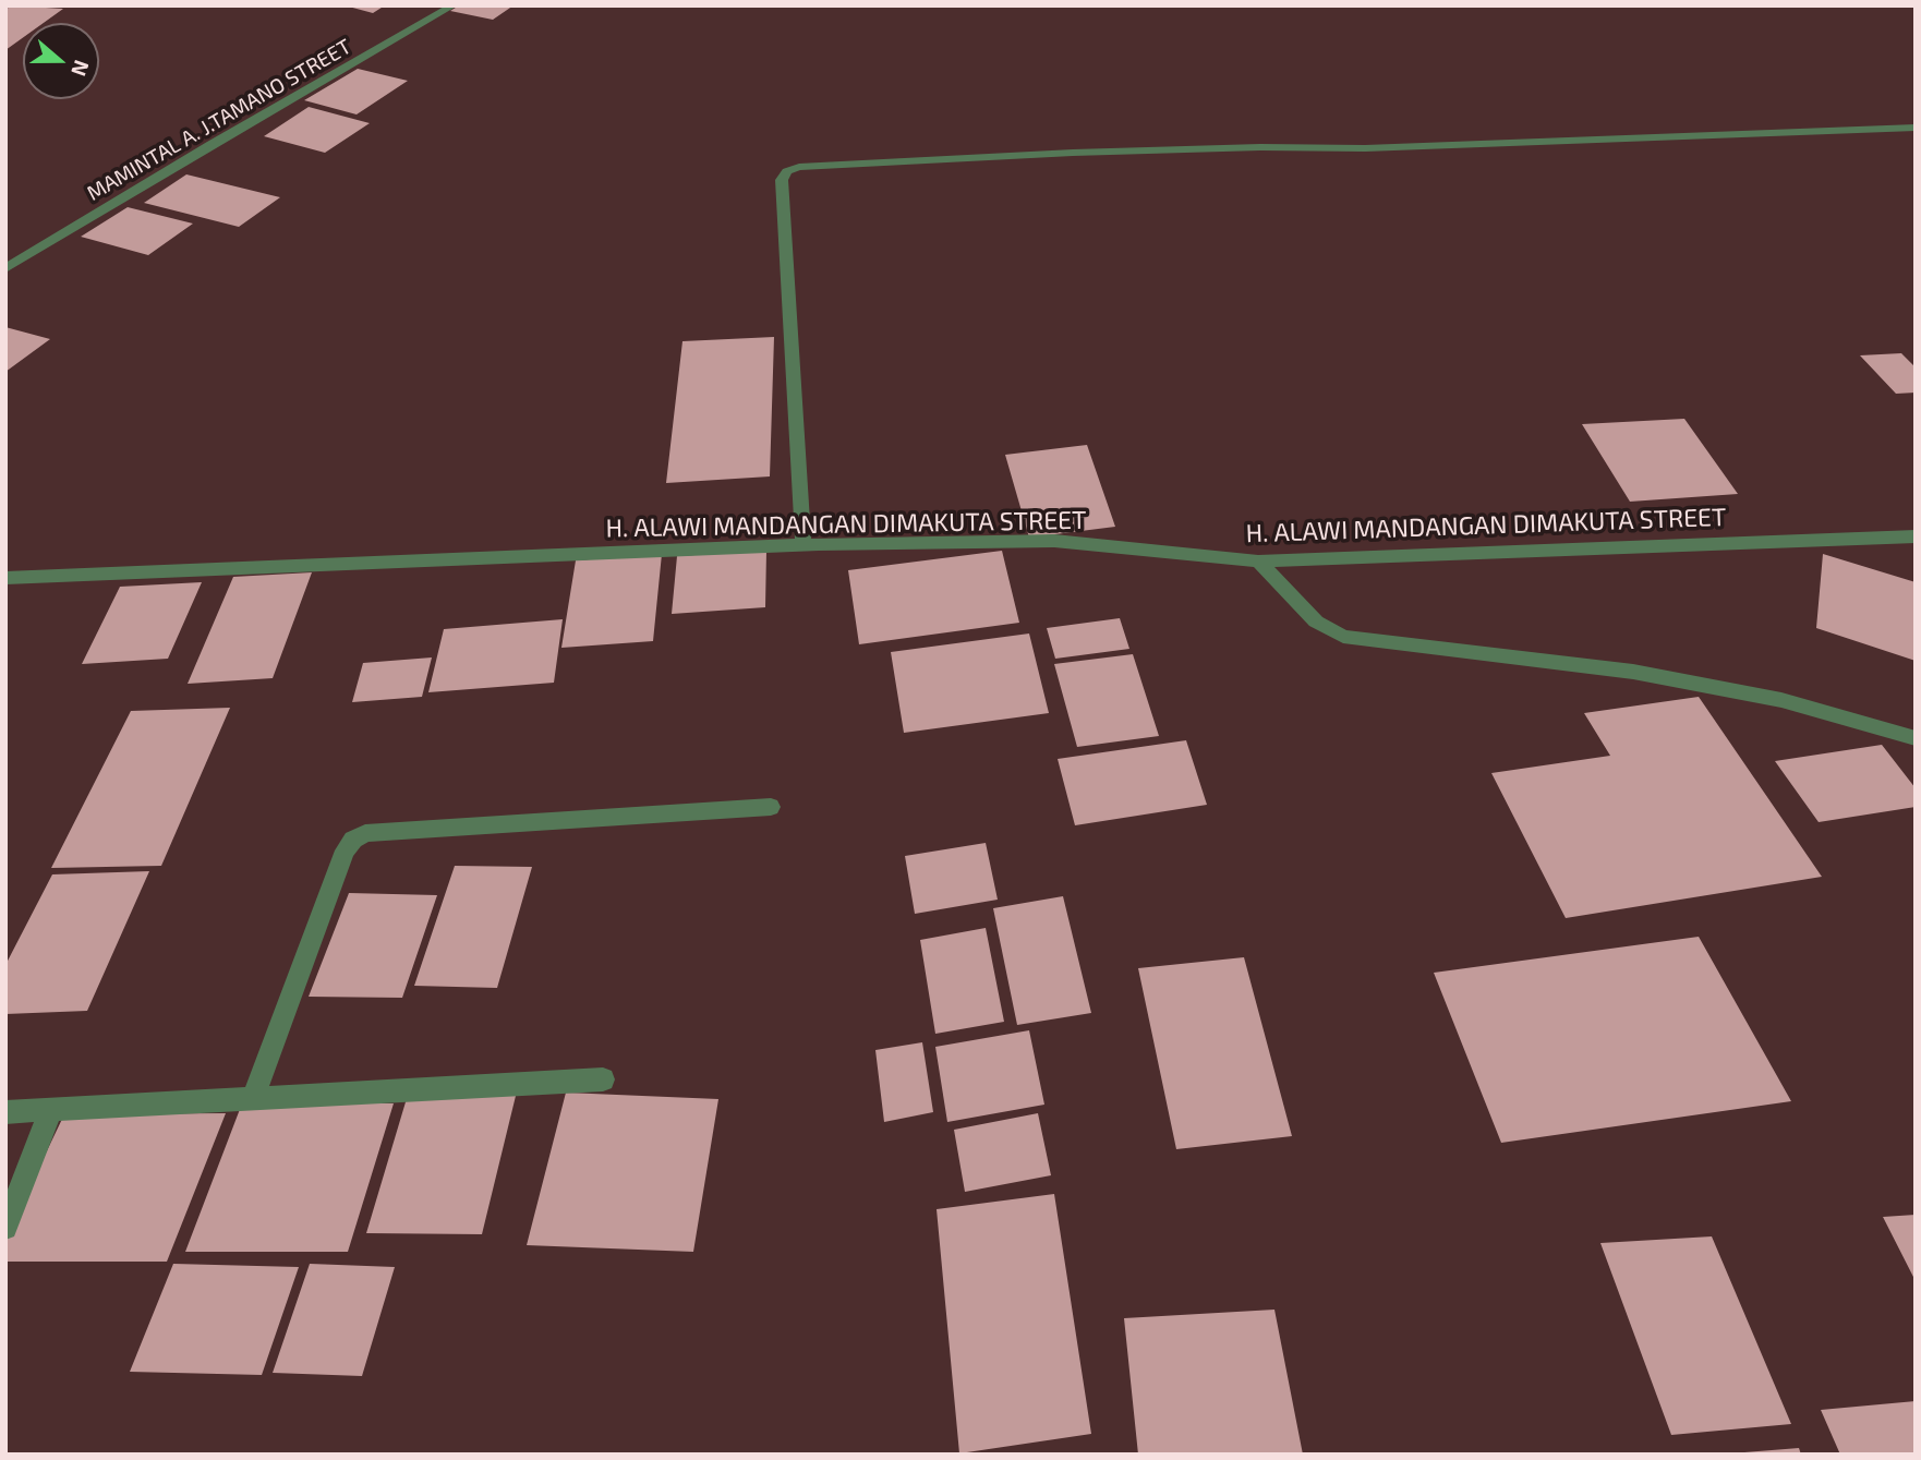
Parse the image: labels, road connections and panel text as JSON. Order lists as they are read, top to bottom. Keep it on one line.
{"streets":{"street":["MAMINTAL A. J.TAMANO STREET","H. ALAWI MANDANGAN DIMAKUTA STREET"]},"north":"right"}
